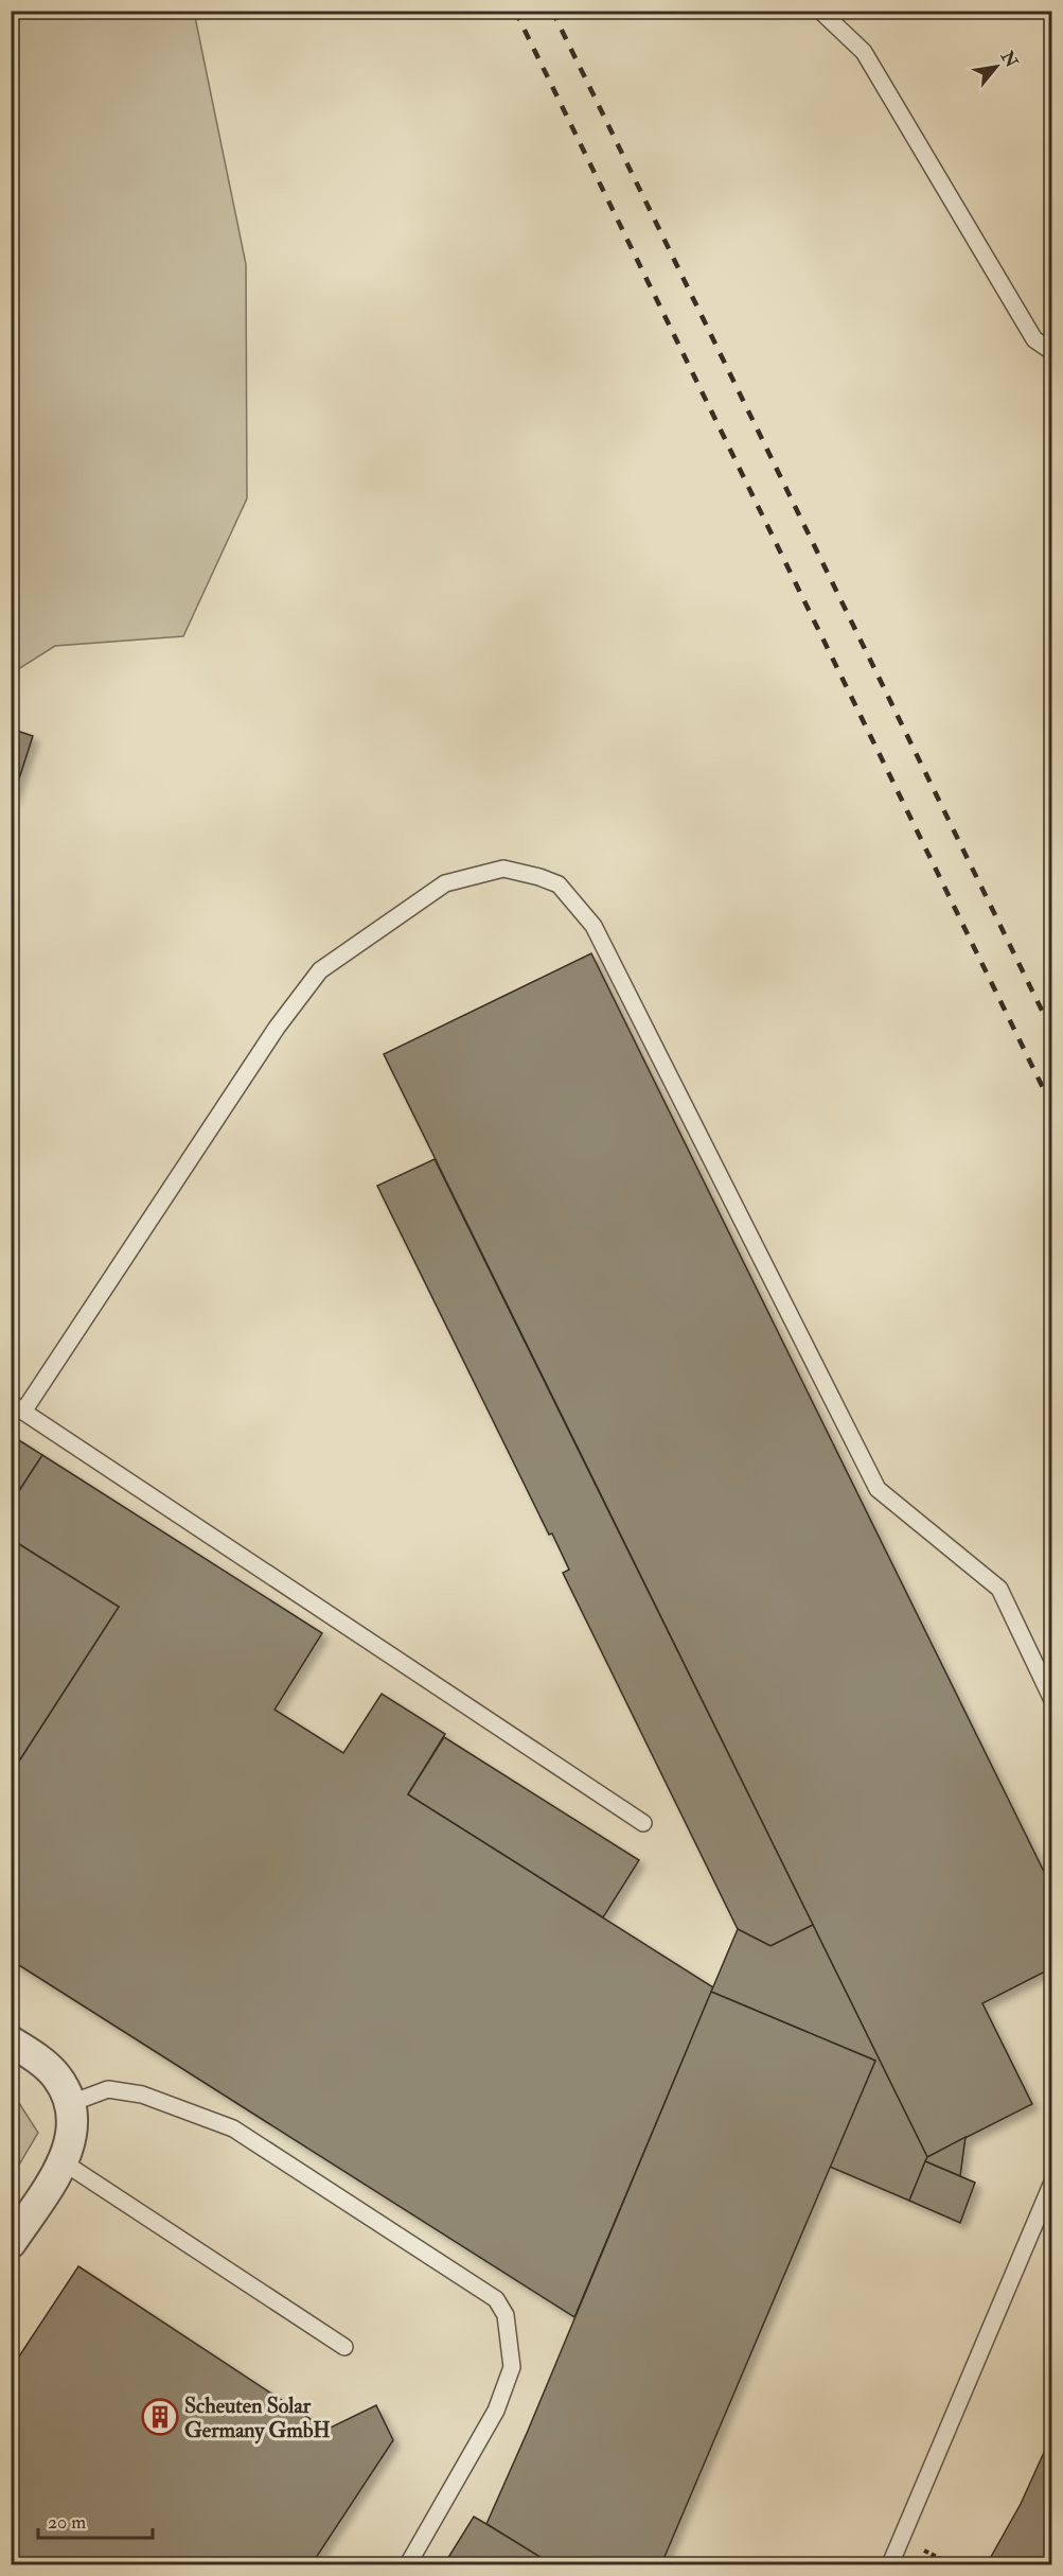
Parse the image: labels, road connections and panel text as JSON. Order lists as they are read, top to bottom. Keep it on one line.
{"places":{"building":["Scheuten Solar Germany GmbH"]},"scale_bar":"20 m","north":"top right"}
